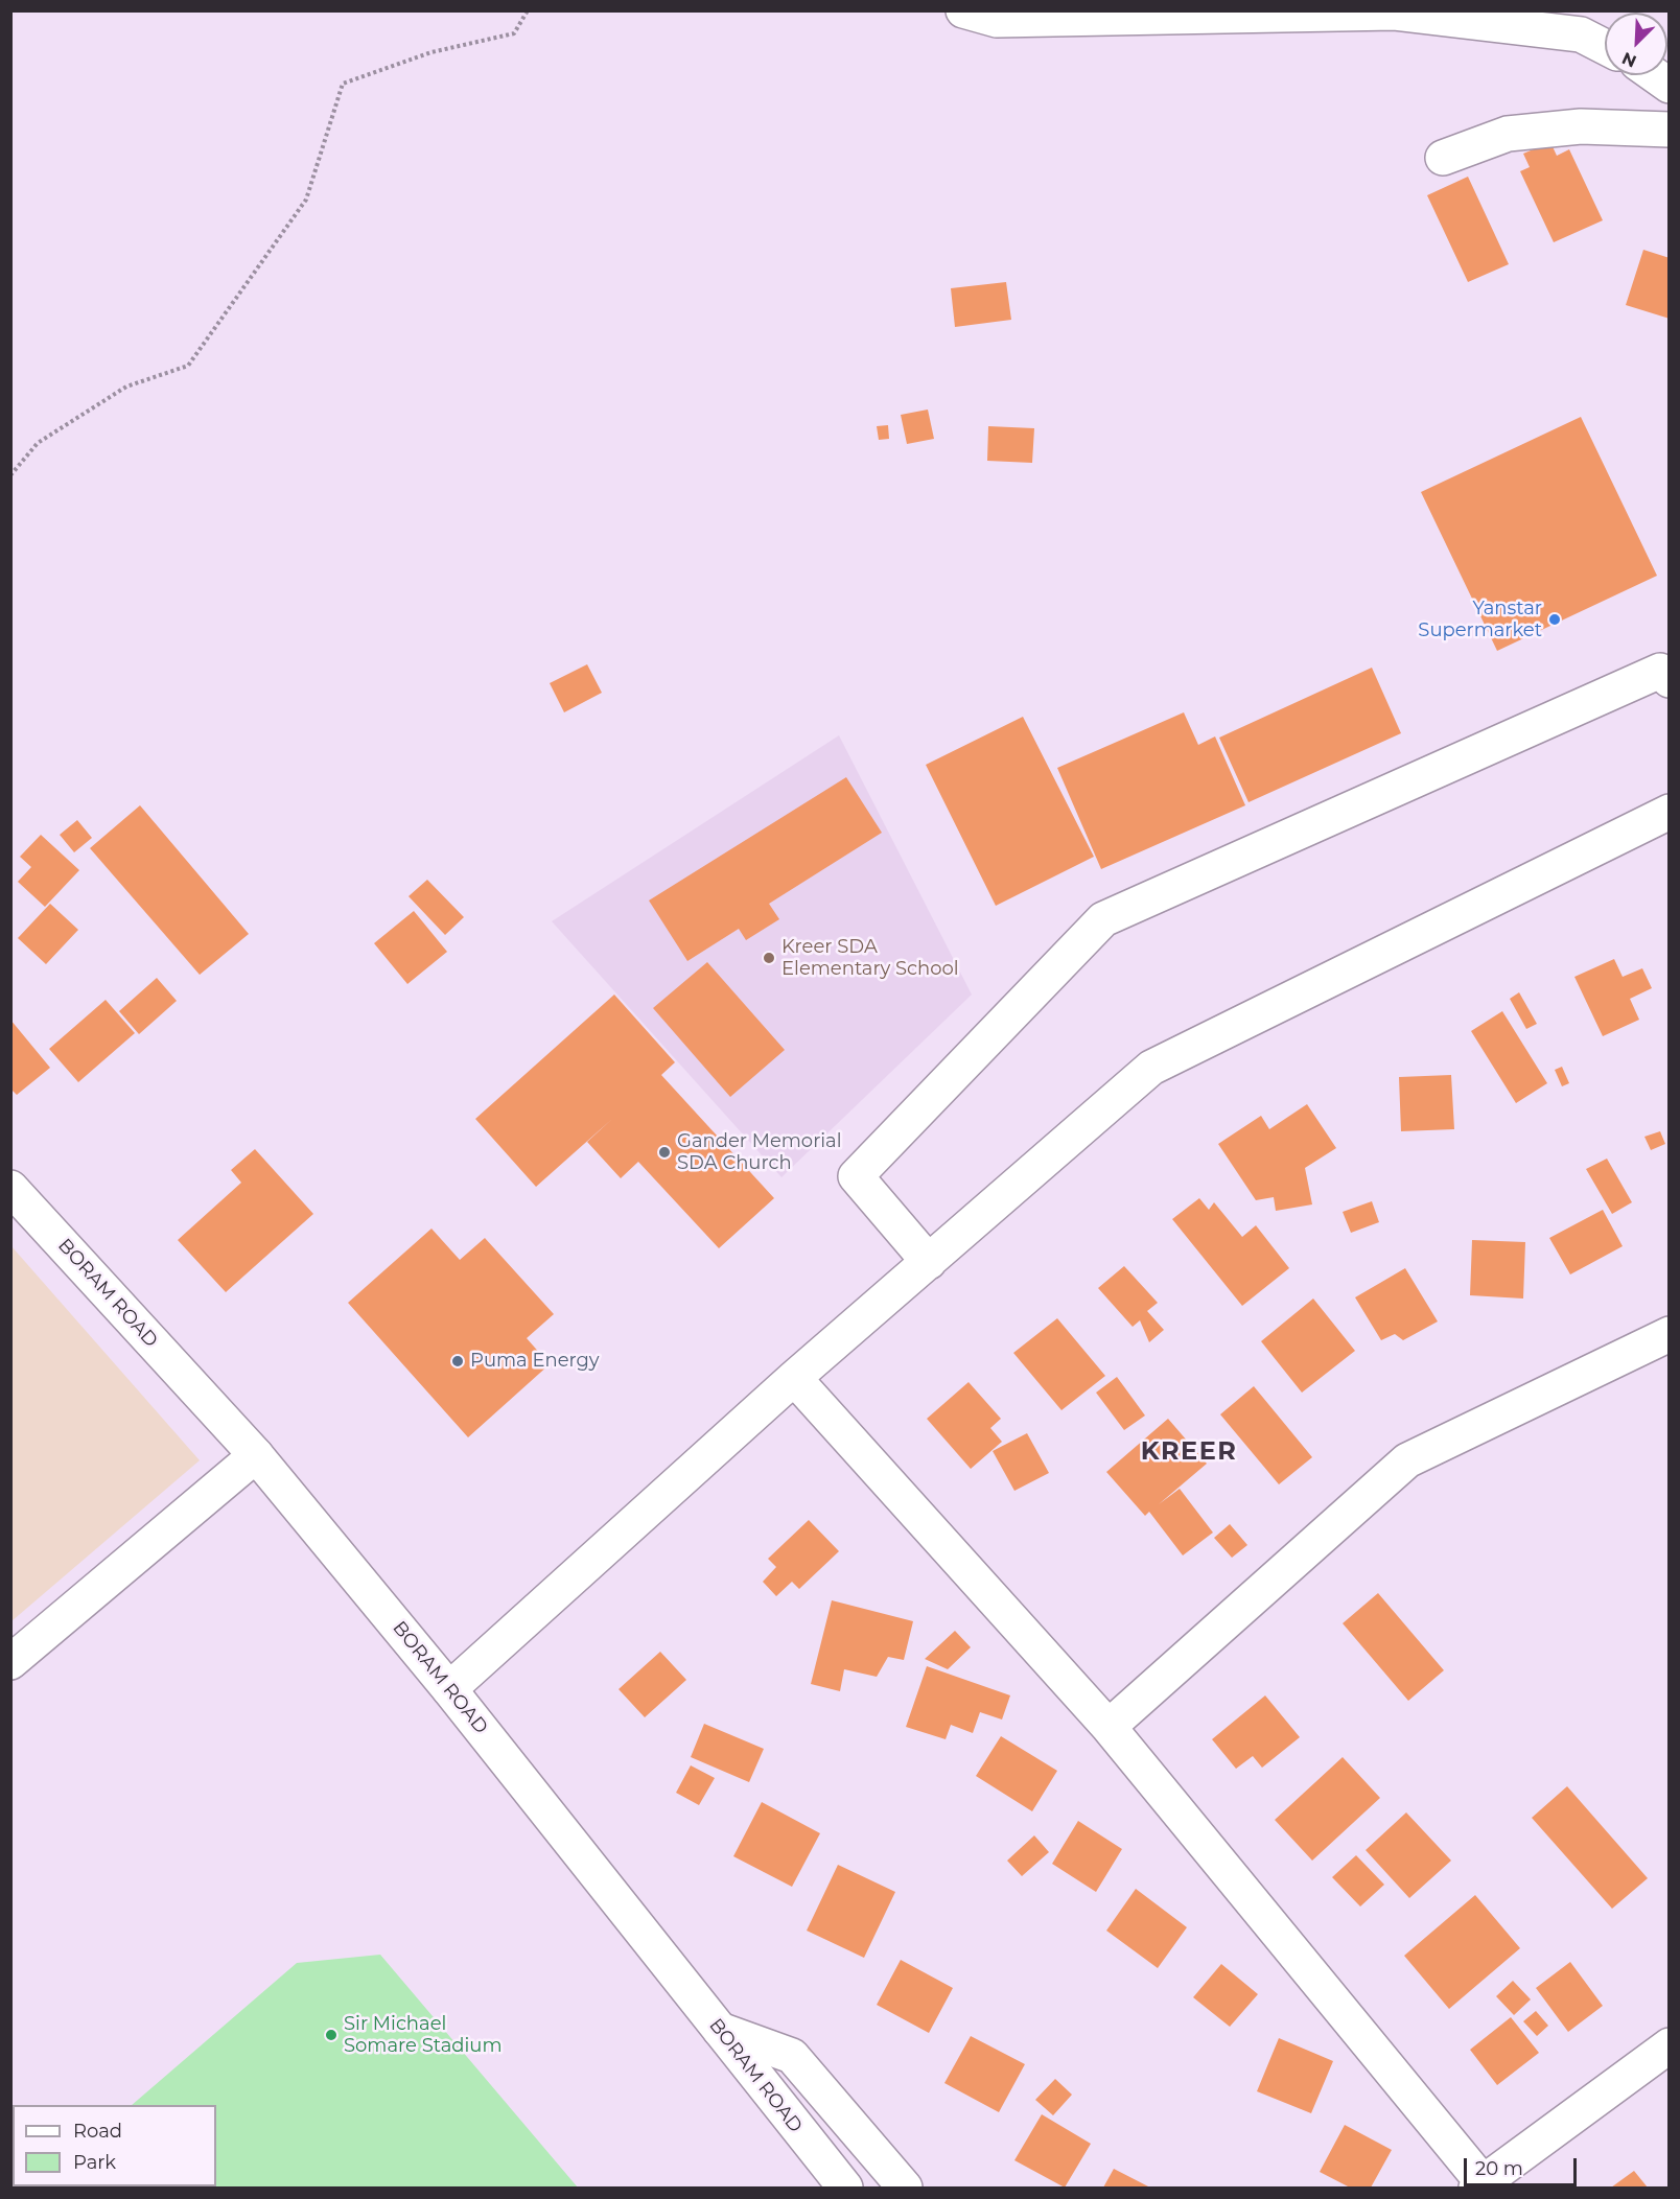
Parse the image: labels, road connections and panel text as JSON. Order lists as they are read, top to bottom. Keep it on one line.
{"streets":{"street":["BORAM ROAD"]},"districts":["KREER"],"places":["Yanstar Supermarket","Kreer SDA Elementary School","Gander Memorial SDA Church","Puma Energy","Sir Michael Somare Stadium"],"legend":["Road","Park"],"scale_bar":"20 m","north":"bottom left"}
